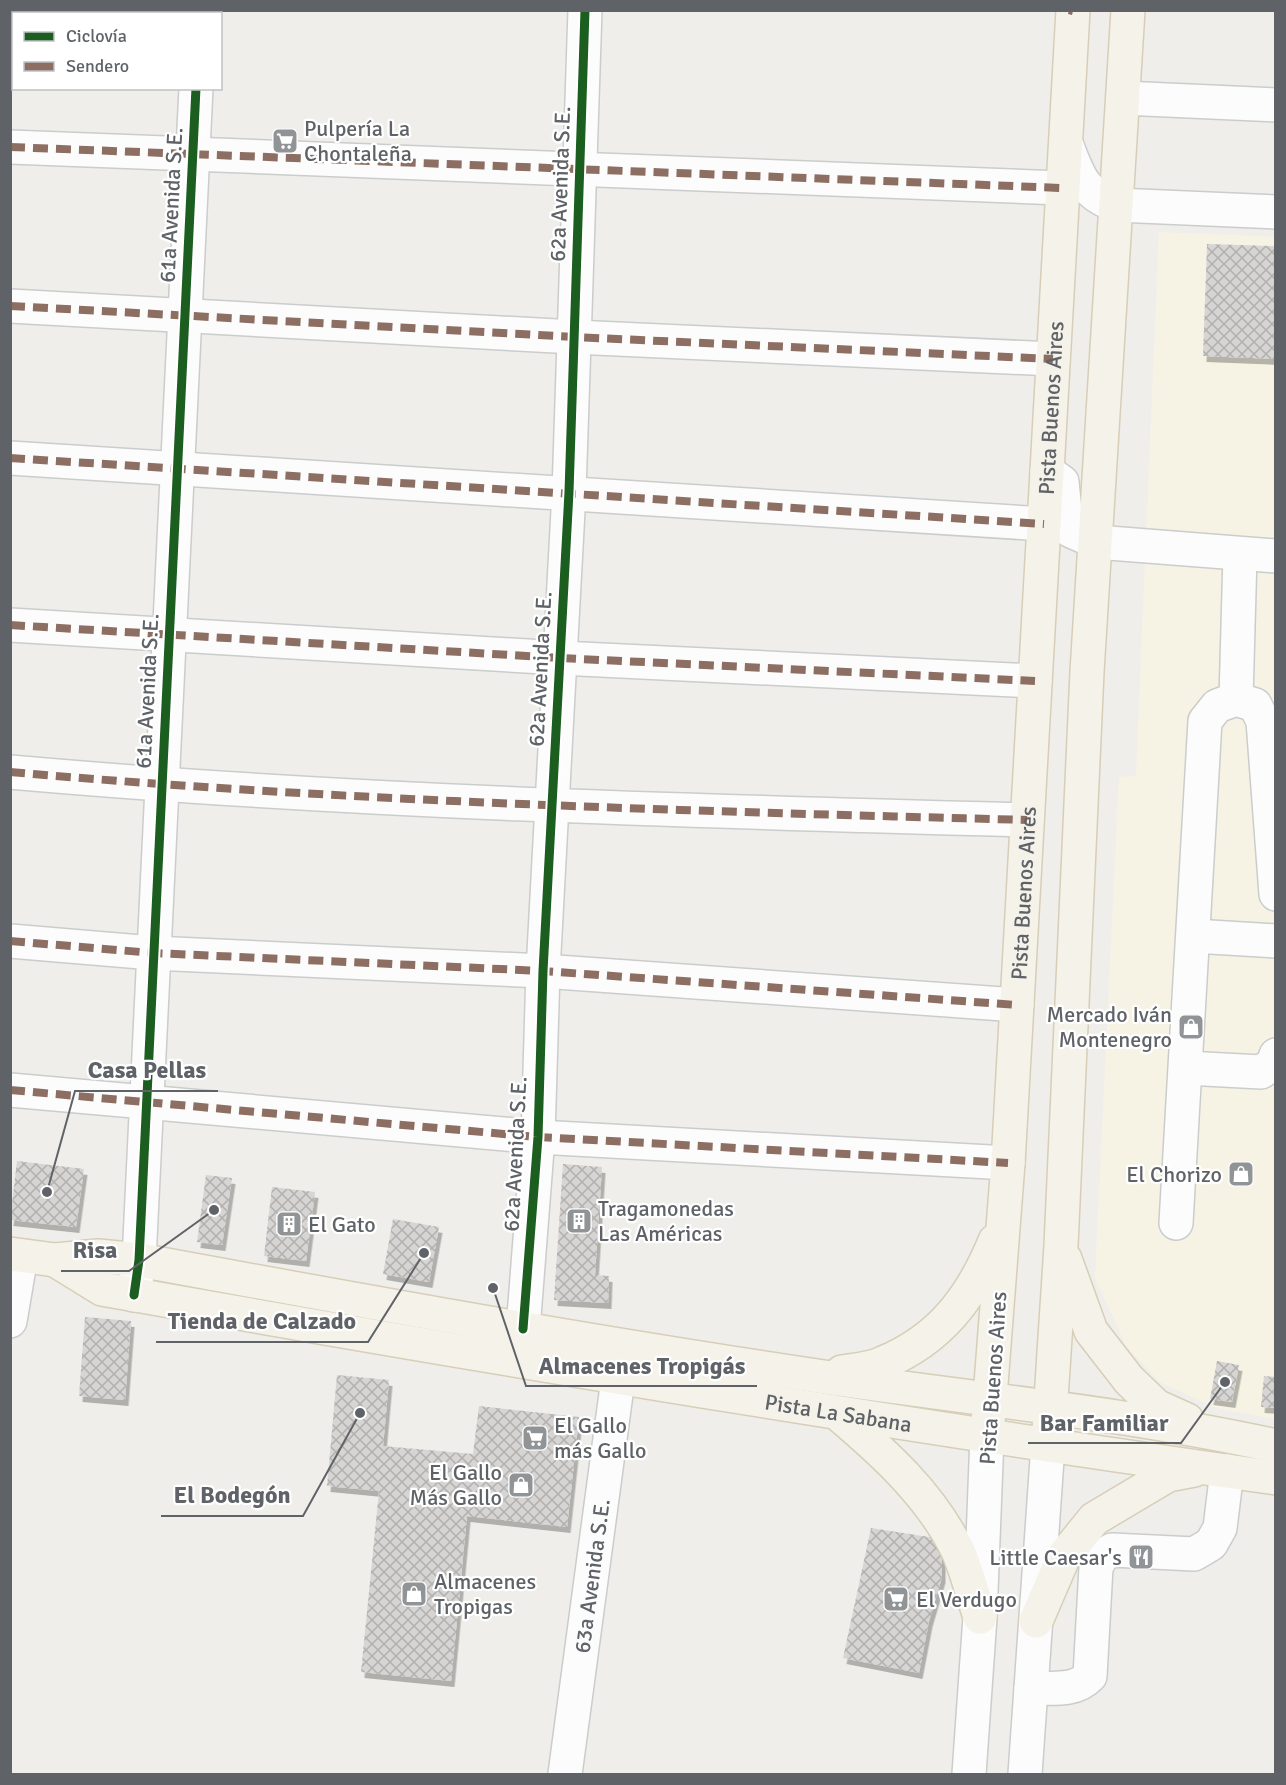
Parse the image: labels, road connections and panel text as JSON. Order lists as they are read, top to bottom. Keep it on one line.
{"streets":{"main road":["Pista Buenos Aires","Pista La Sabana"],"street":["62a Avenida S.E.","61a Avenida S.E.","63a Avenida S.E."]},"crossings":[["62a Avenida S.E.","Pista La Sabana"],["61a Avenida S.E.","Pista La Sabana"],["Pista Buenos Aires","Pista La Sabana"],["Pista La Sabana","63a Avenida S.E."]],"places":{"supermarket":["Pulpería La Chontaleña","El Gallo más Gallo","El Verdugo"],"shop":["Mercado Iván Montenegro","El Chorizo","El Gallo Más Gallo","Almacenes Tropigas"],"other":["Casa Pellas","Risa","Tienda de Calzado","Almacenes Tropigás","Bar Familiar","El Bodegón"],"building":["Tragamonedas Las Américas","El Gato"],"restaurant":["Little Caesar's"]},"legend":["Ciclovía","Sendero"]}
